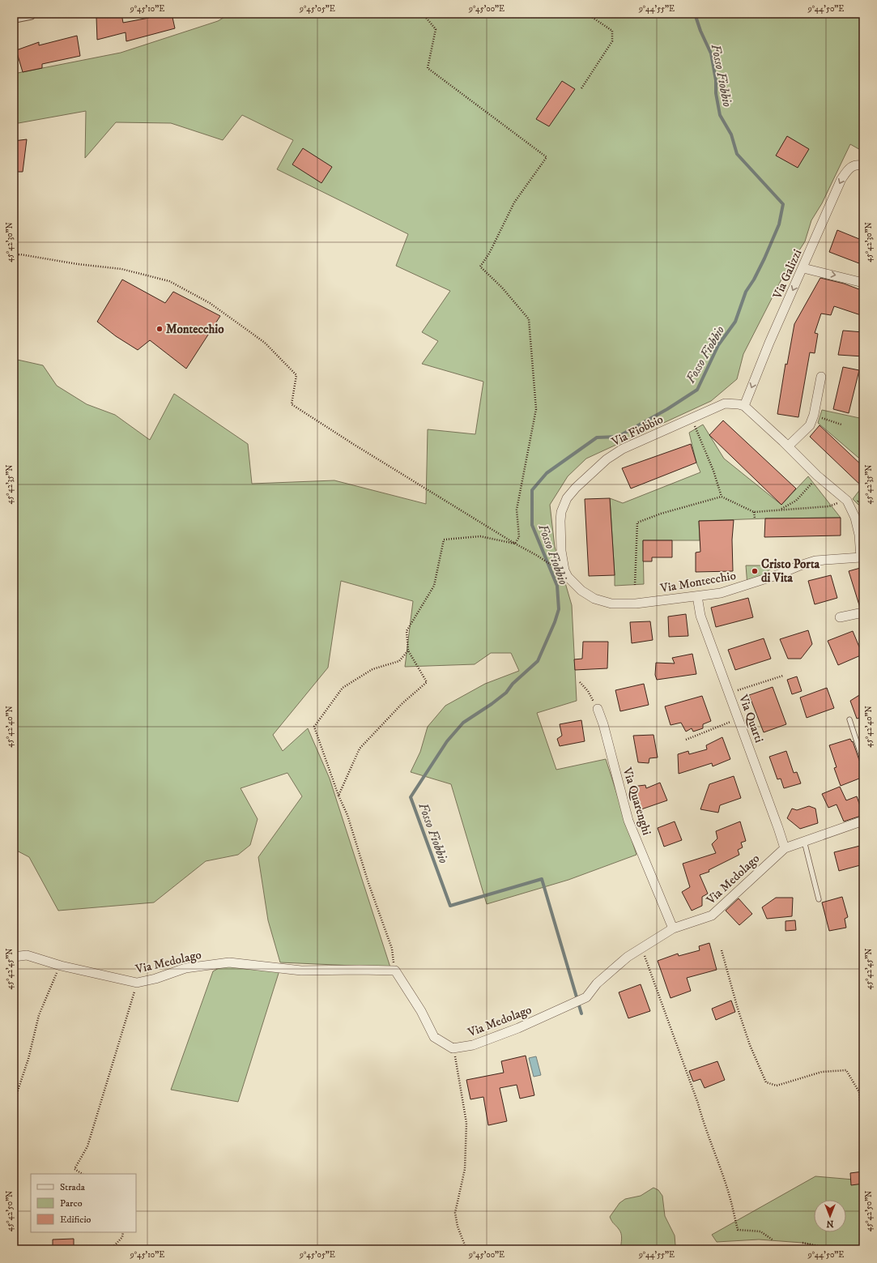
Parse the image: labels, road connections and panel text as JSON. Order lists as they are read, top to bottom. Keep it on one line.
{"streets":{"street":["Via Galizzi","Via Fiobbio","Via Montecchio","Via Quarti","Via Quarenghi","Via Medolago"]},"crossings":[["Via Galizzi","Via Fiobbio"],["Via Fiobbio","Via Montecchio"],["Via Montecchio","Via Quarti"],["Via Quarti","Via Medolago"],["Via Quarenghi","Via Medolago"]],"one_way":["Via Galizzi"],"water":["Fosso Fiobbio"],"places":["Montecchio","Cristo Porta di Vita"],"legend":["Strada","Parco","Edificio"],"north":"bottom","coordinates":["9°45'10\"E","9°45'05\"E","9°45'00\"E","9°44'55\"E","9°44'50\"E","45°42'30\"N","45°42'35\"N","45°42'40\"N","45°42'45\"N","45°42'50\"N"]}
